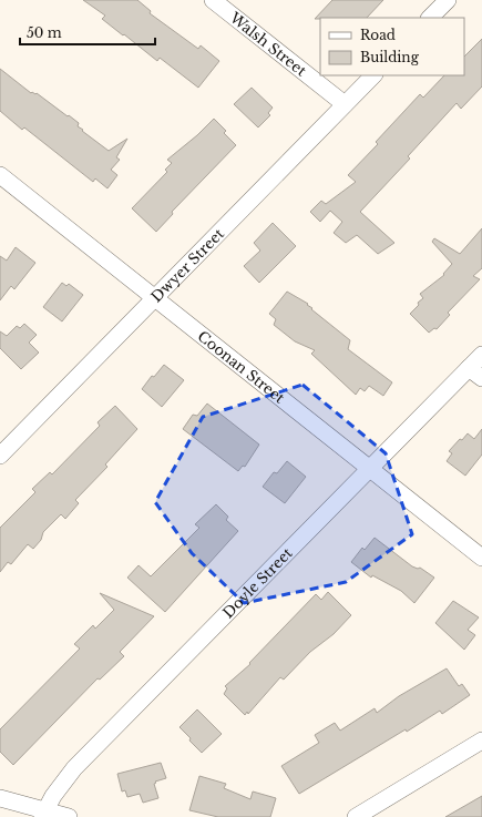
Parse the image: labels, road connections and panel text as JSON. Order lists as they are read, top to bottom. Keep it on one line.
{"streets":{"street":["Walsh Street","Dwyer Street","Coonan Street","Doyle Street"]},"crossings":[["Walsh Street","Dwyer Street"],["Dwyer Street","Coonan Street"],["Coonan Street","Doyle Street"]],"legend":["Road","Building"],"scale_bar":"50 m"}
